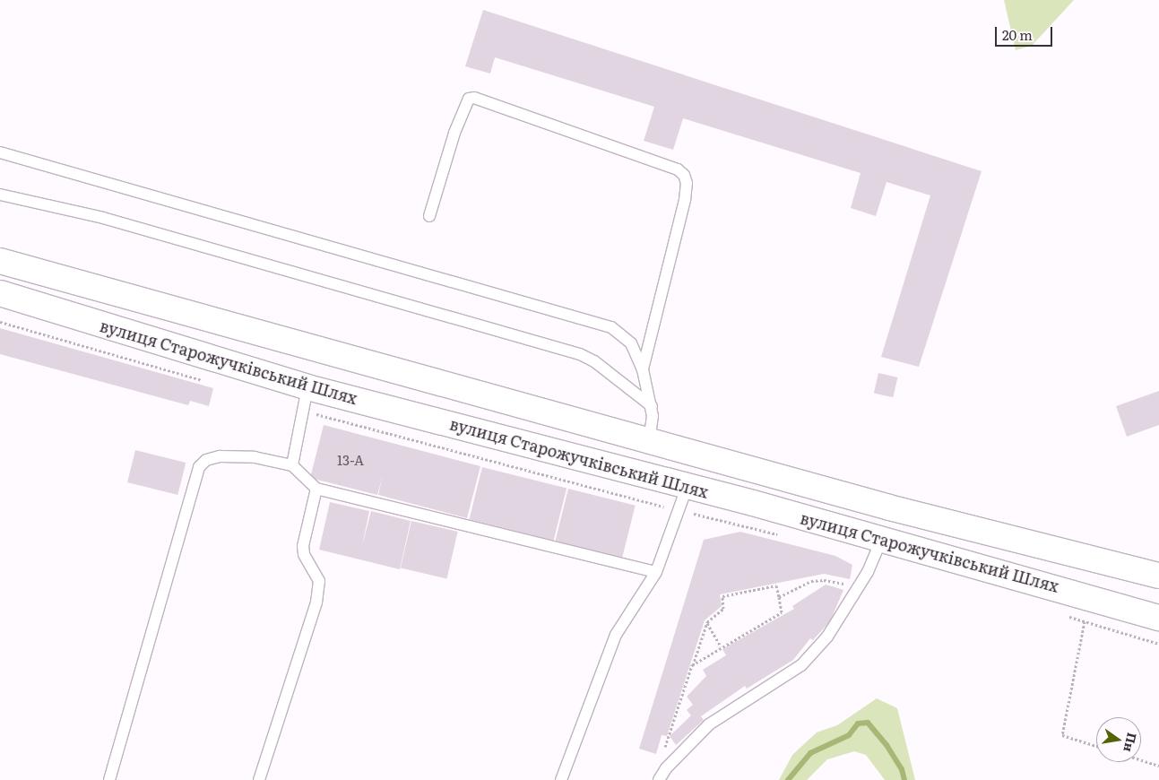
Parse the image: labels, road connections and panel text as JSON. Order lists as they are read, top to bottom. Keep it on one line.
{"streets":{"main road":["вулиця Старожучківський Шлях"]},"house_numbers":["13-А"],"scale_bar":"20 m","north":"right"}
